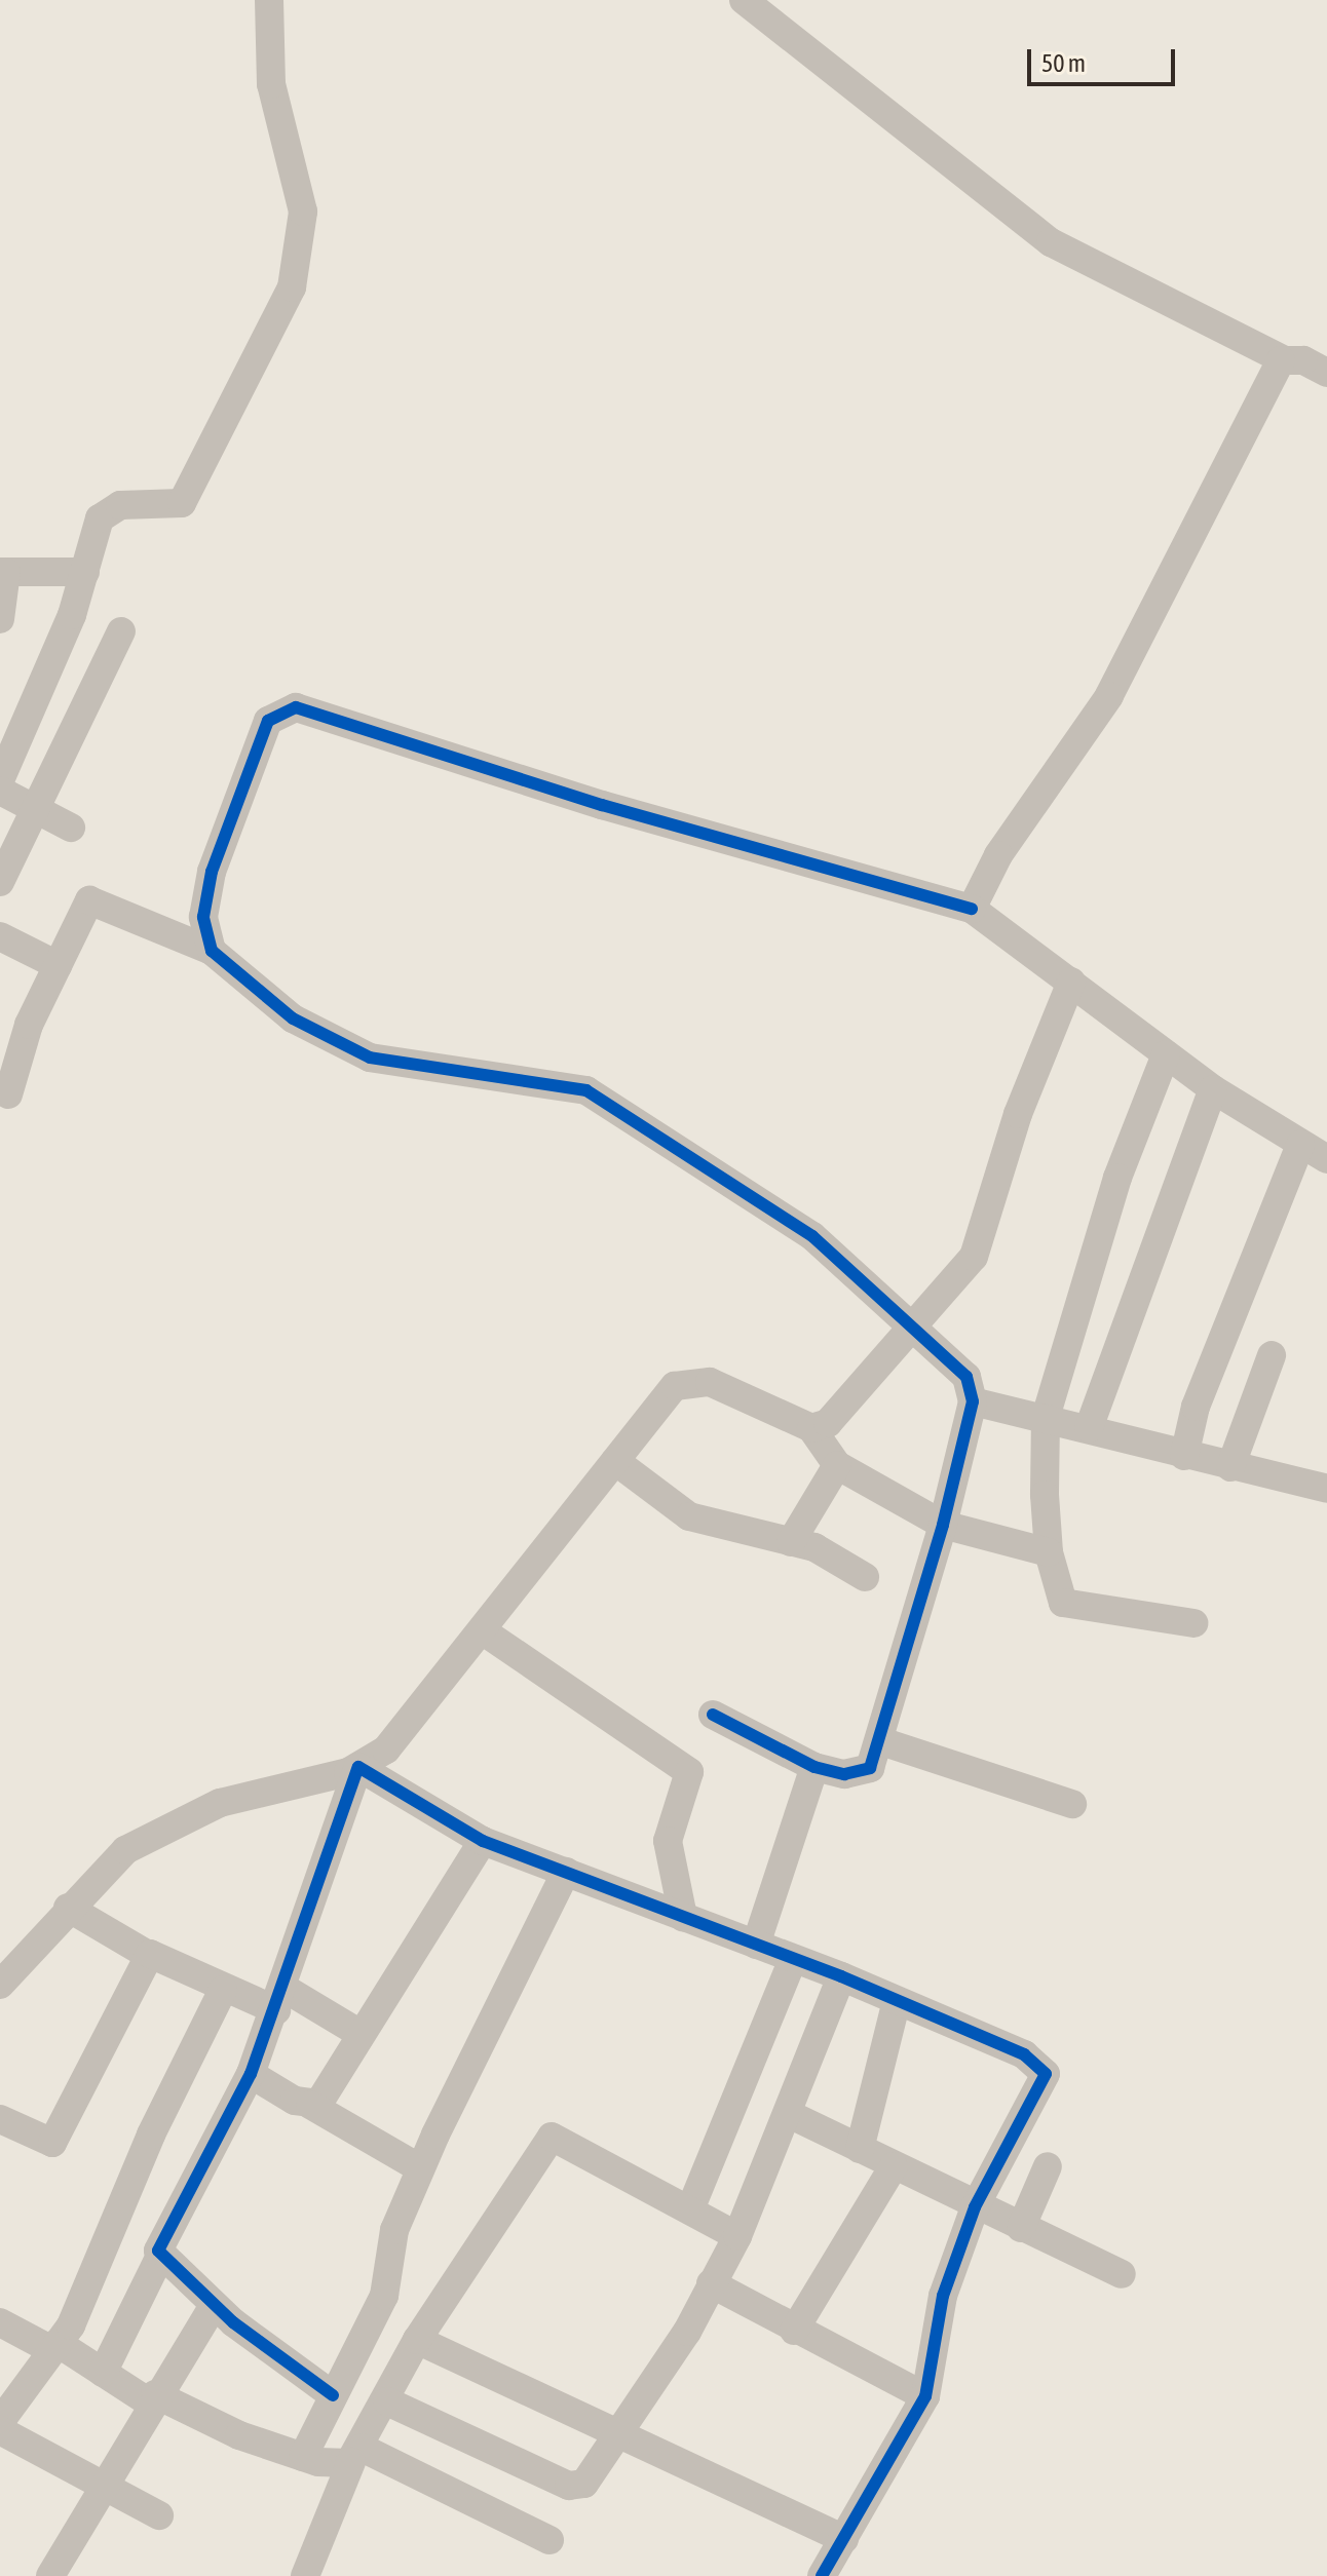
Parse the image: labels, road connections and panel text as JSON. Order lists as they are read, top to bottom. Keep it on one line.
{"scale_bar":"50 m"}
